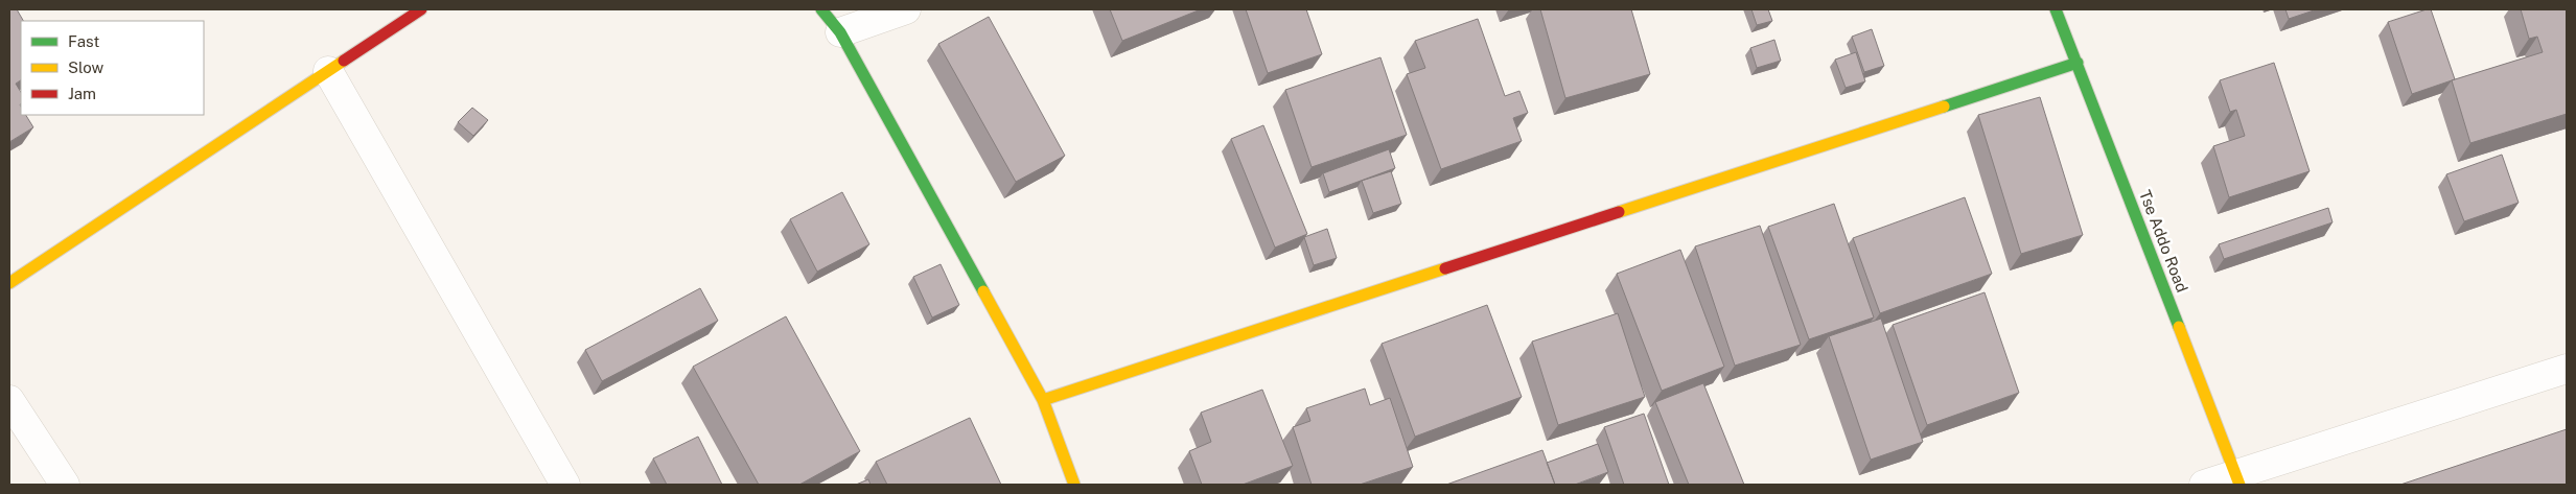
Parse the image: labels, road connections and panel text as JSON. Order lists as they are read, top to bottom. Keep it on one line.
{"streets":{"street":["Tse Addo Road"]},"legend":["Fast","Slow","Jam"]}
